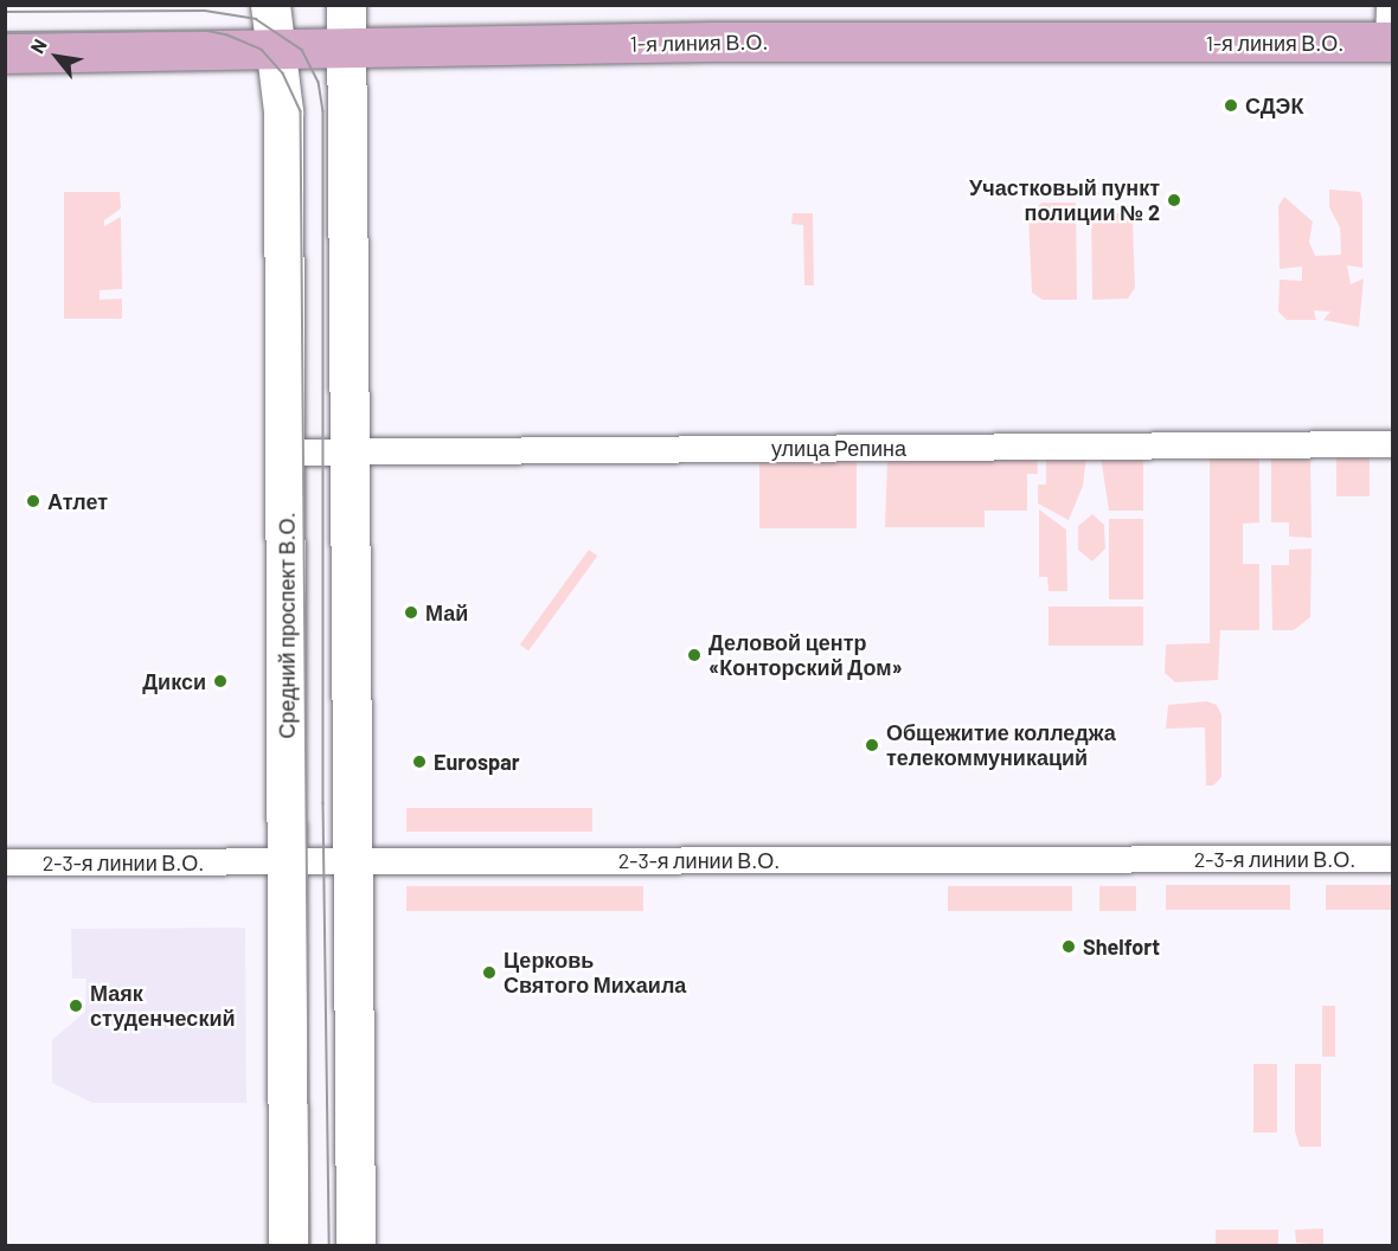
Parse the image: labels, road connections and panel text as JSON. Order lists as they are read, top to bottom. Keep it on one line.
{"streets":{"main road":["1-я линия В.О.","Средний проспект В.О."],"street":["улица Репина","2-3-я линии В.О."]},"crossings":[["1-я линия В.О.","Средний проспект В.О."],["улица Репина","Средний проспект В.О."],["Средний проспект В.О.","2-3-я линии В.О."]],"places":["СДЭК","Участковый пункт полиции № 2","Атлет","Май","Деловой центр «Конторский Дом»","Дикси","Общежитие колледжа телекоммуникаций","Eurospar","Shelfort","Церковь Святого Михаила","Маяк студенческий"],"north":"top left"}
